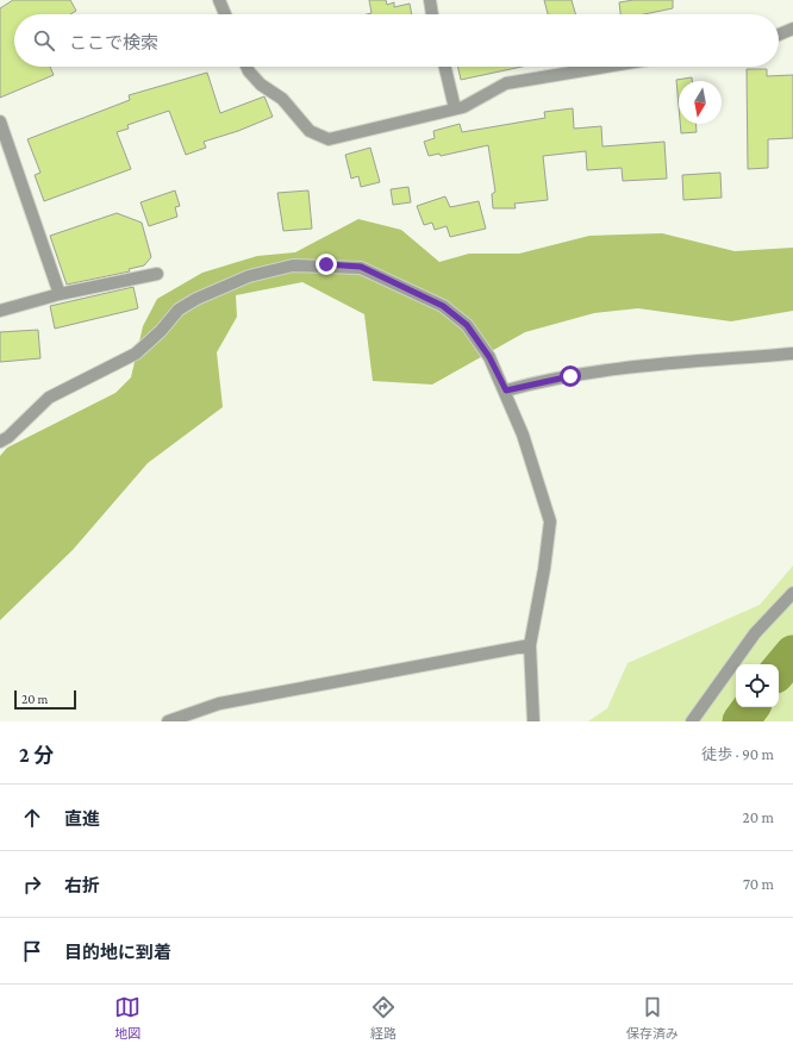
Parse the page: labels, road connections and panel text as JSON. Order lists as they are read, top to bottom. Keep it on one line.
{"scale_bar":"20 m","north":"bottom","page":{"search":"ここで検索","scale":"20 m","heading":["2 分","徒歩 · 90 m"],"list":[["直進","20 m"],["右折","70 m"],"目的地に到着"],"nav":["地図","経路","保存済み"]}}
